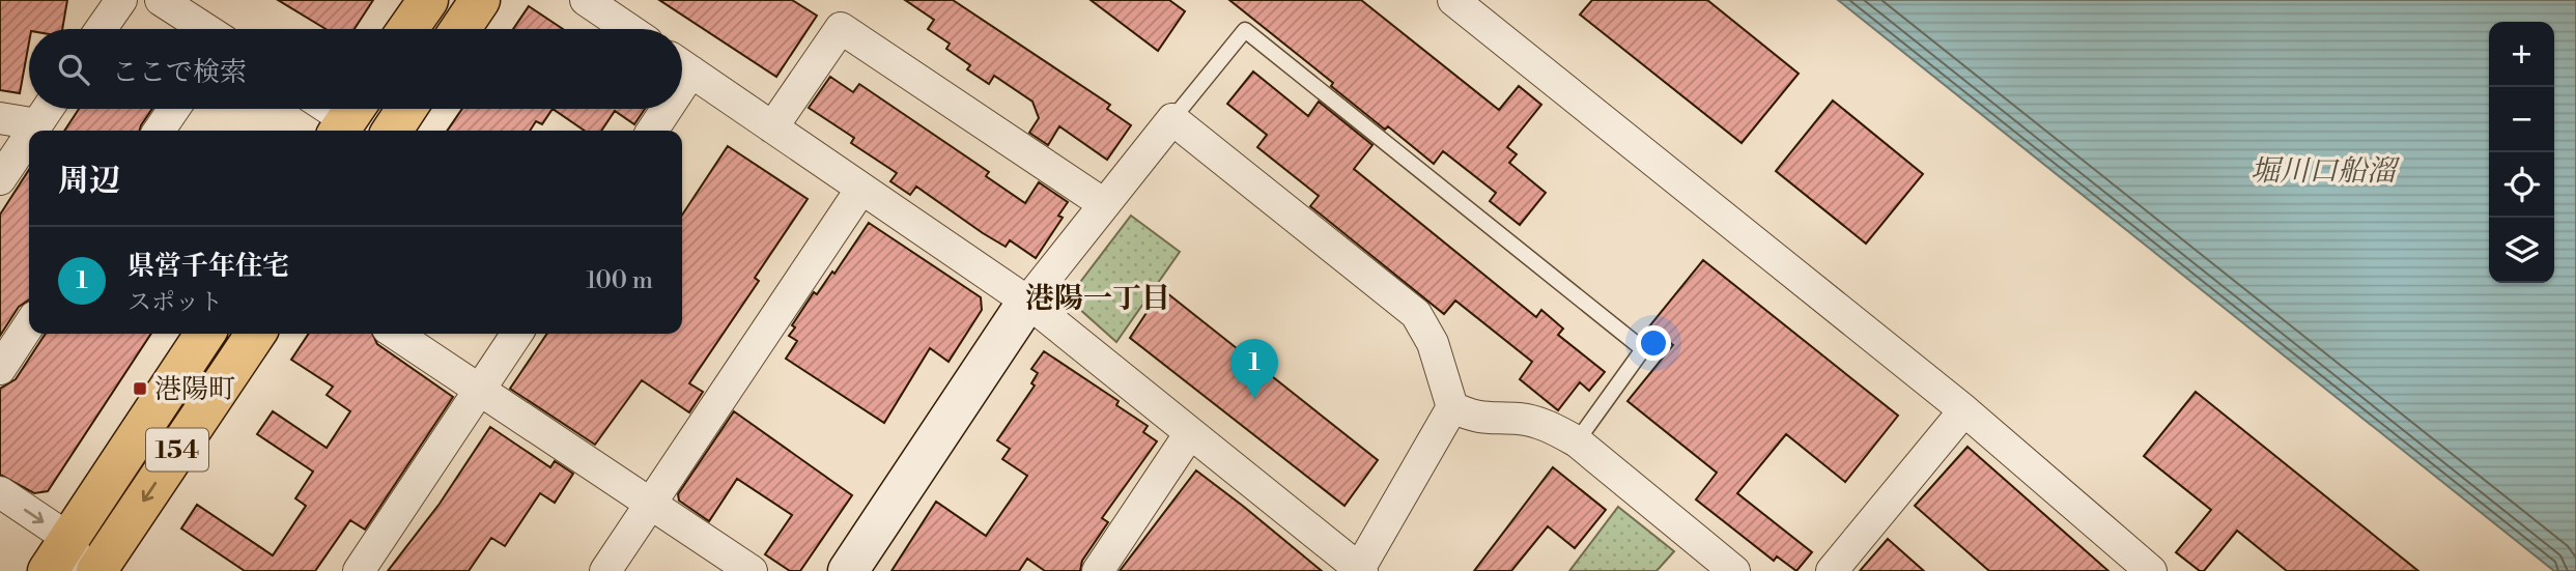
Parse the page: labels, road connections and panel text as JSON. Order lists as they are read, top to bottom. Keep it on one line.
{"streets":{"highway":["154"]},"districts":["港陽一丁目"],"water":["堀川口船溜"],"places":{"transit":["港陽町"]},"page":{"map_buttons":["+","−"],"search":"ここで検索","heading":"周辺","list":[{"mark":"1","name":"県営千年住宅","note":"スポット","value":"100 m"}],"pins":"1"}}
